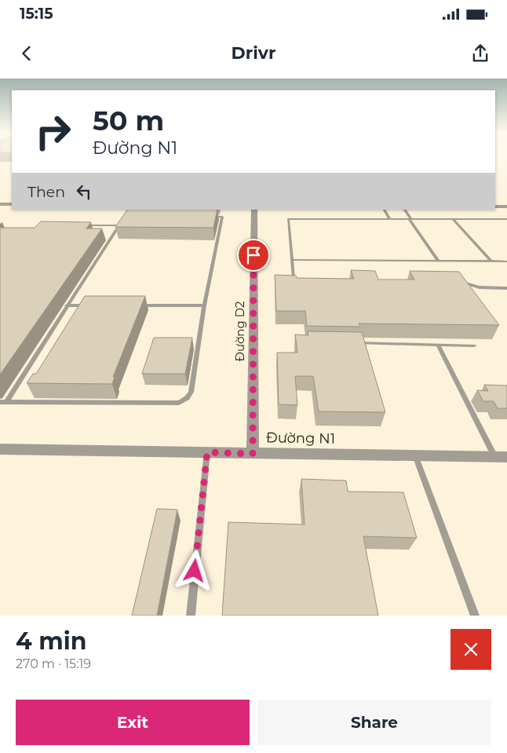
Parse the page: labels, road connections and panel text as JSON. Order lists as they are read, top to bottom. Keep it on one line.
{"streets":{"street":["Đường D2","Đường N1"]},"crossings":[["Đường D2","Đường N1"]],"page":{"status":"15:15","header":"Drivr","turn":["50 m","Đường N1"],"then":"Then","heading":["4 min","270 m · 15:19"],"buttons":["Exit","Share"]}}
